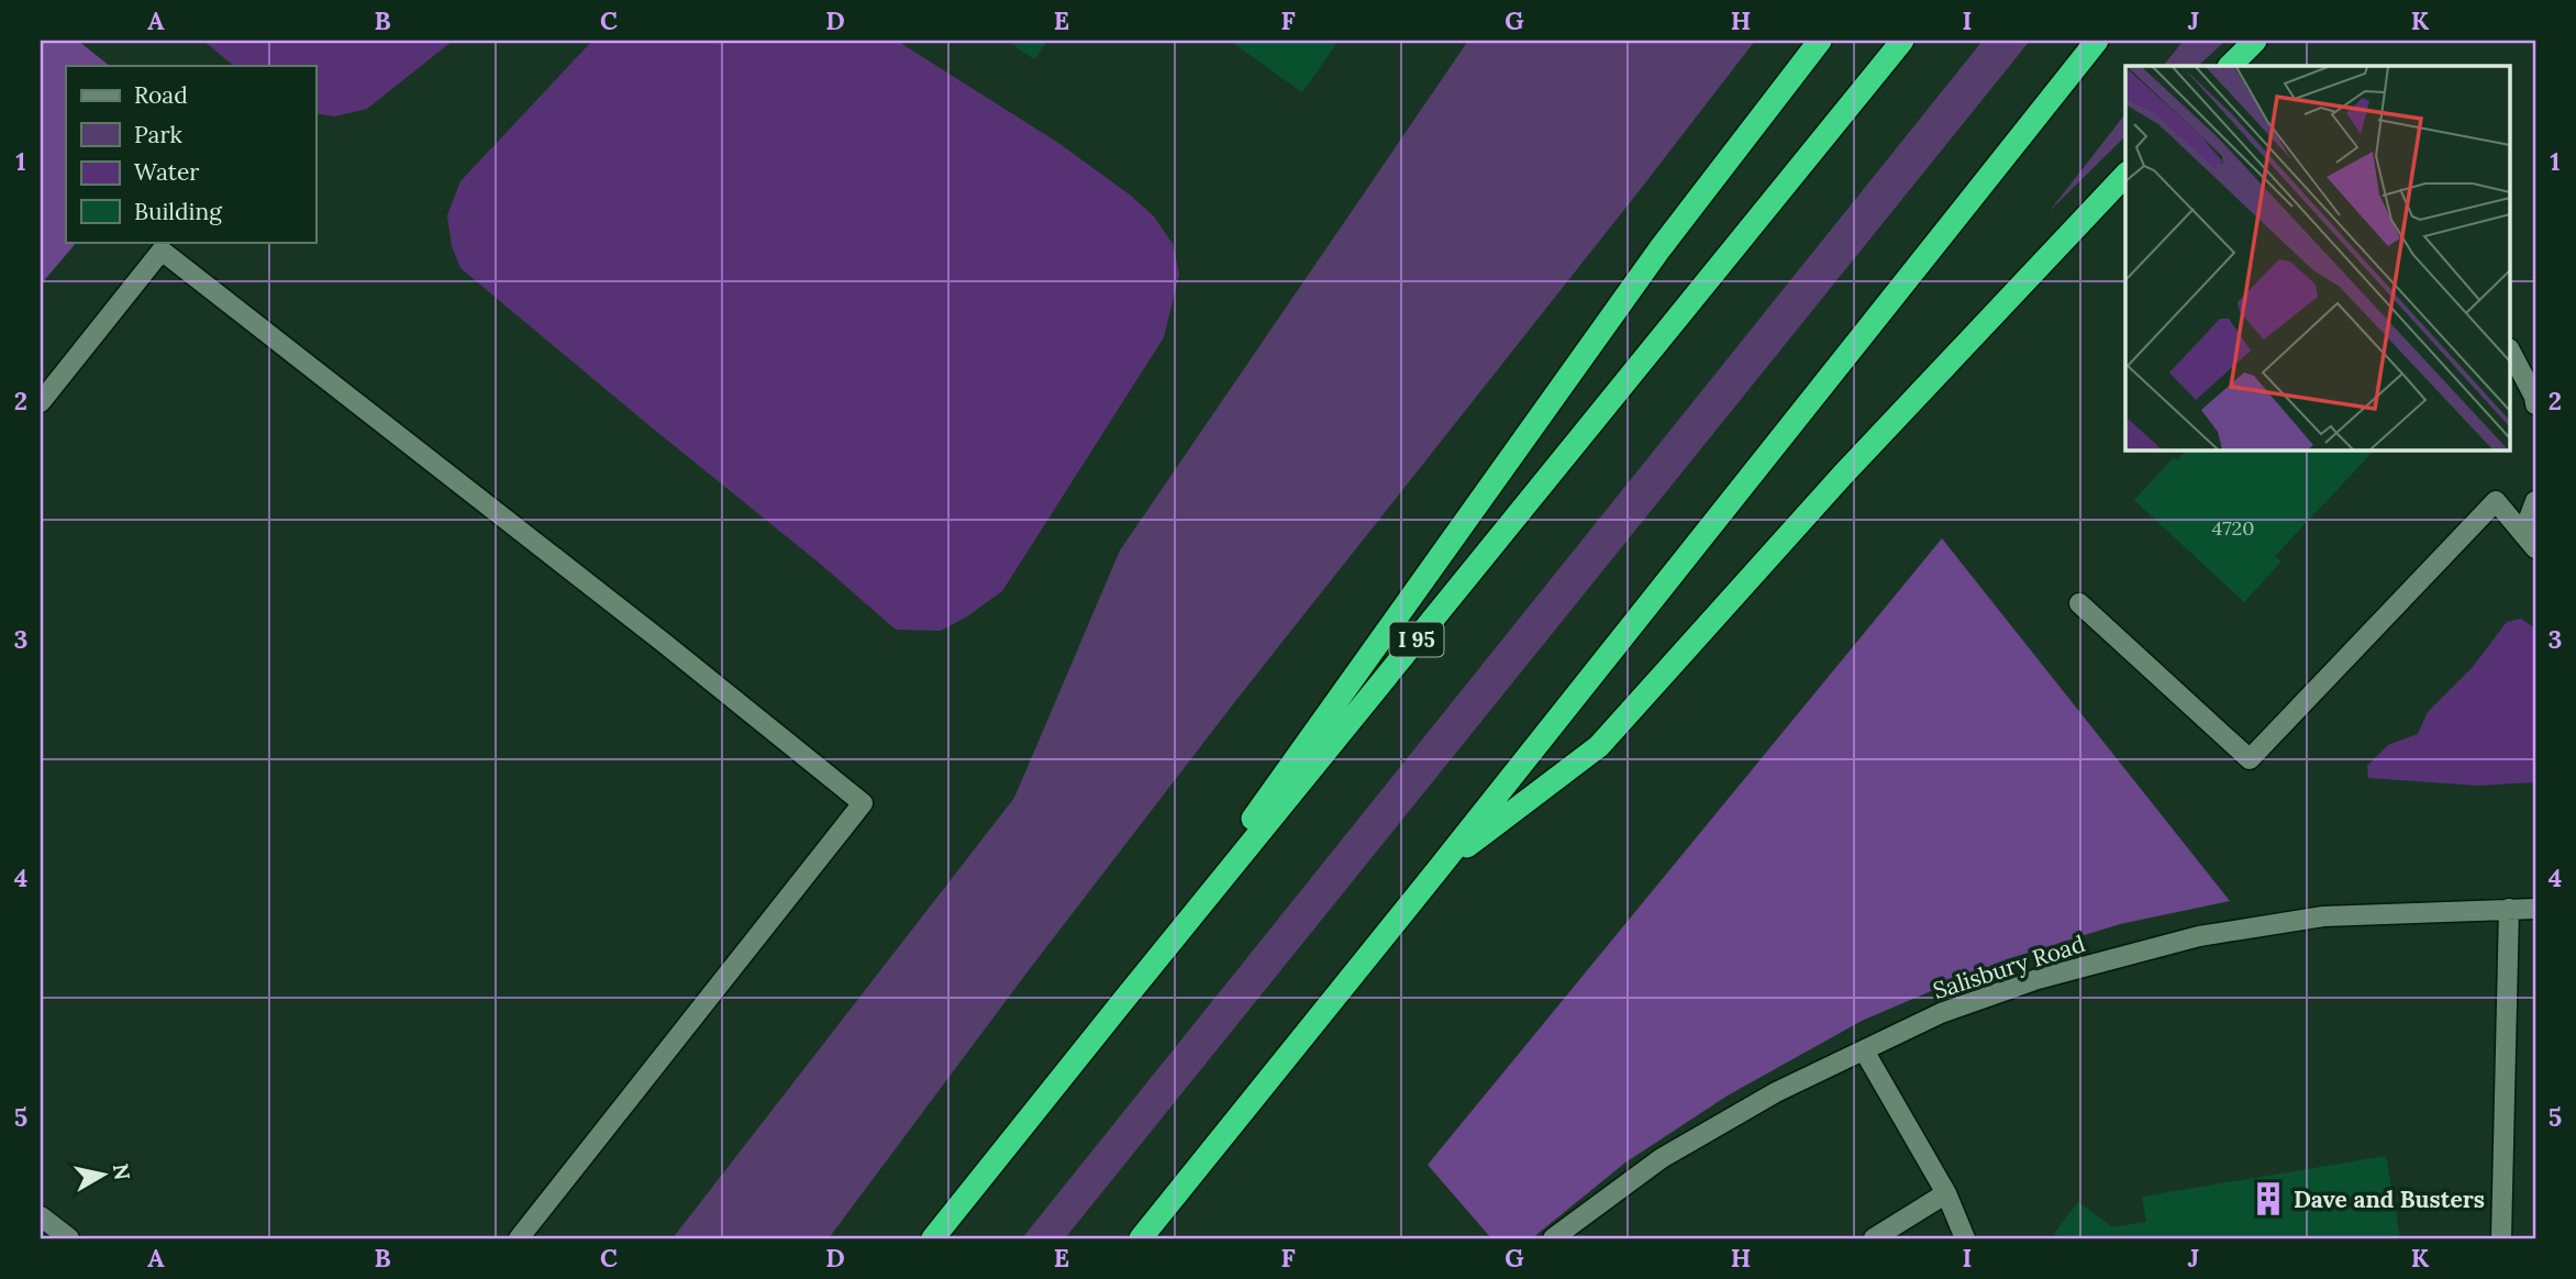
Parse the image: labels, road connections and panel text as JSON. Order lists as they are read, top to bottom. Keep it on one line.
{"streets":{"highway":["I 95"],"street":["Salisbury Road"]},"places":{"building":["Dave and Busters"]},"house_numbers":["4720"],"legend":["Road","Park","Water","Building"],"north":"right","grid":{"columns":["A","B","C","D","E","F","G","H","I","J","K"],"rows":["1","2","3","4","5"]}}
